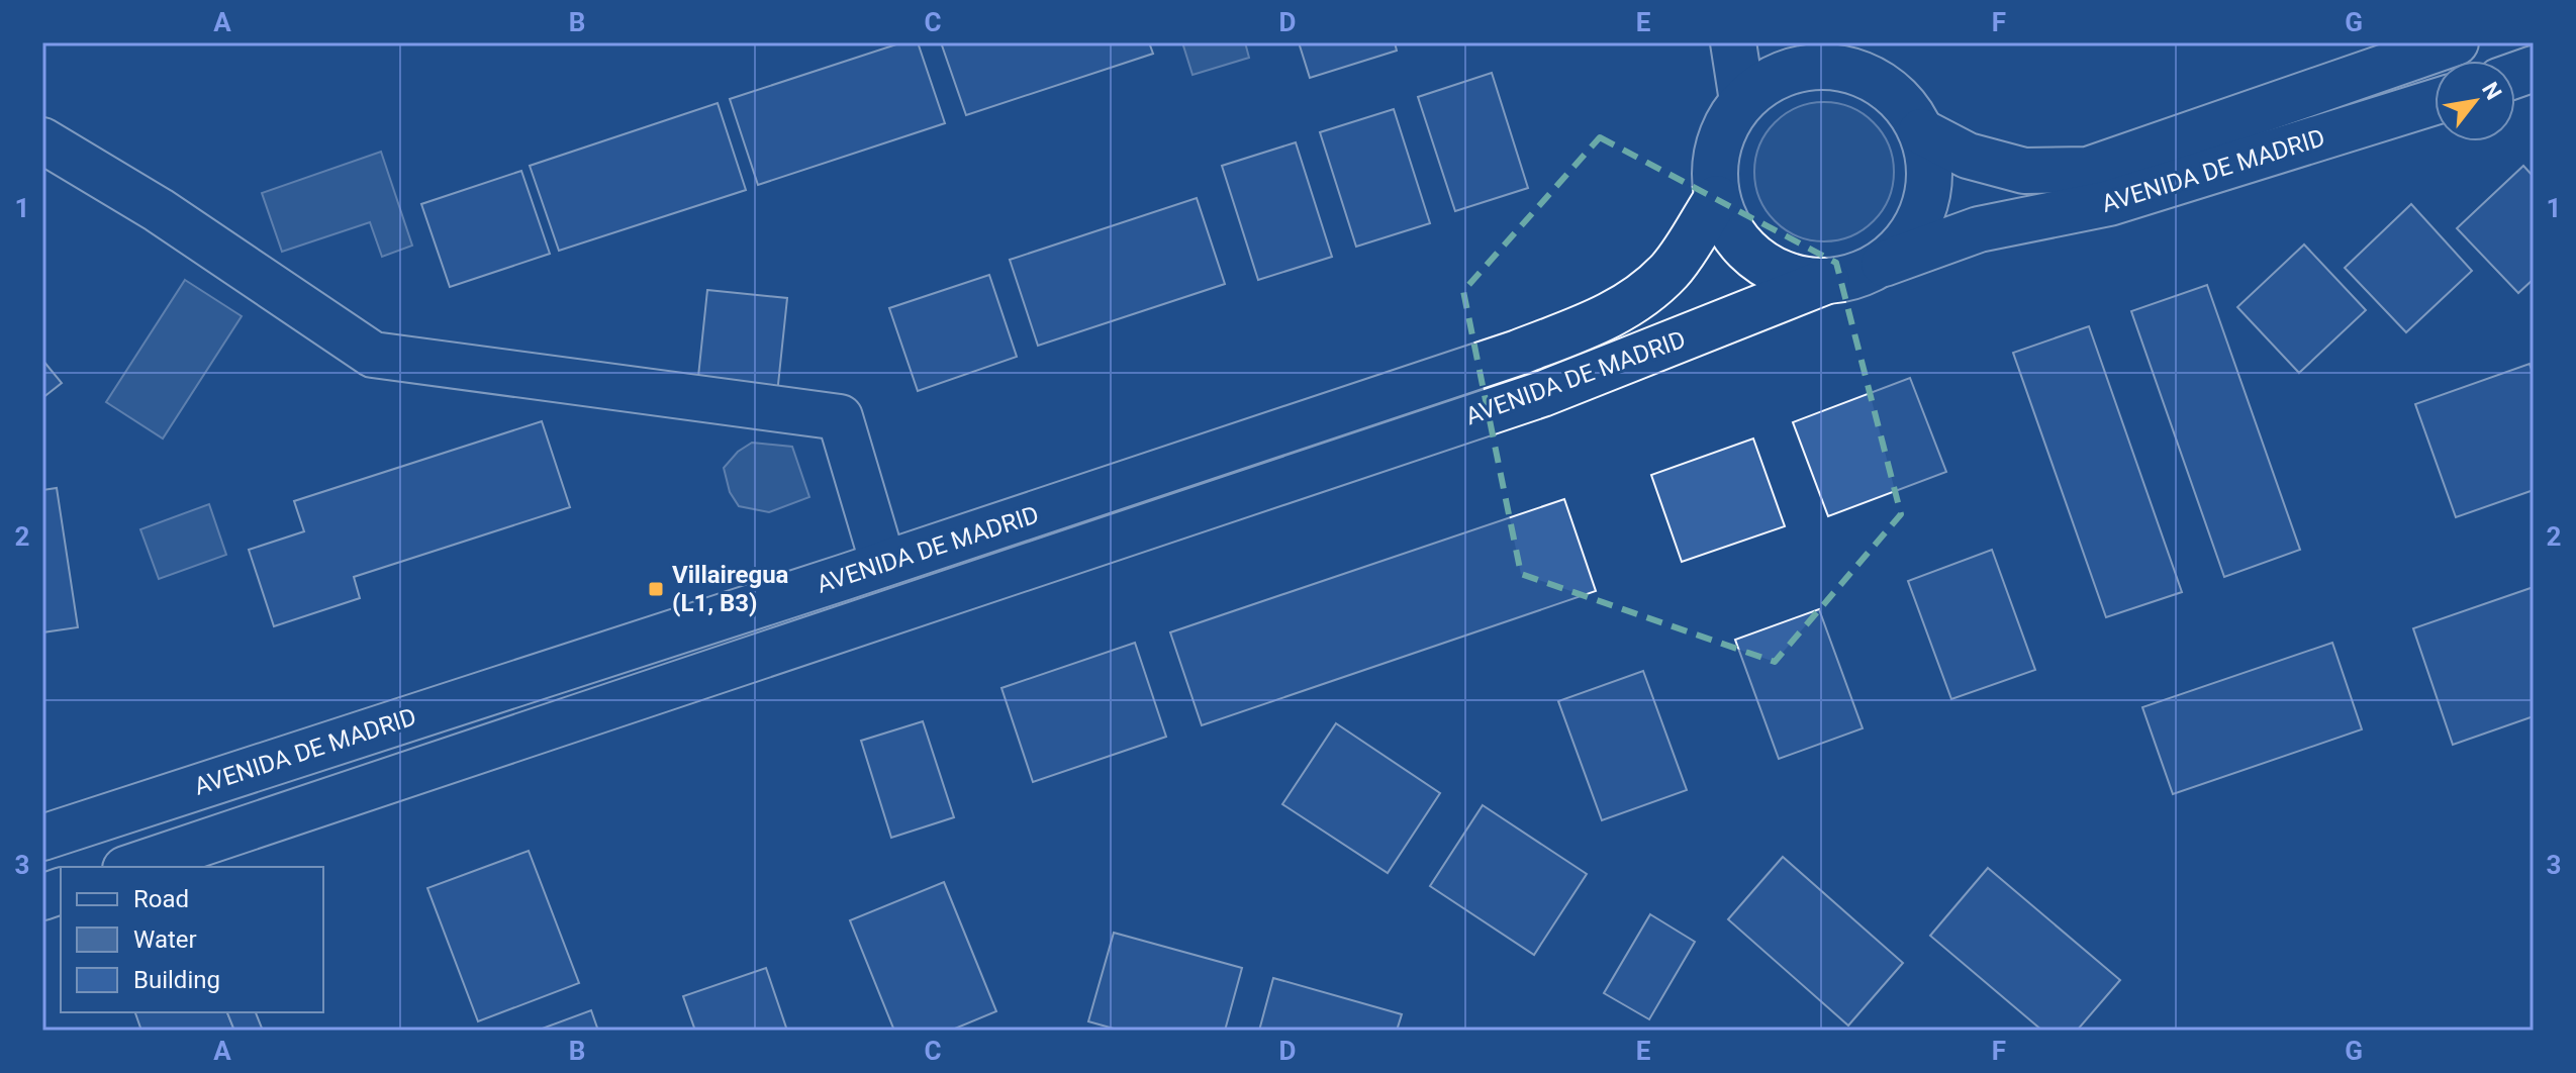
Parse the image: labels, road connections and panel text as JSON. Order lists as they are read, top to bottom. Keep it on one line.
{"streets":{"main road":["AVENIDA DE MADRID"]},"places":{"transit":["Villairegua (L1, B3)"]},"legend":["Road","Water","Building"],"north":"top right","grid":{"columns":["A","B","C","D","E","F","G"],"rows":["1","2","3"]}}
